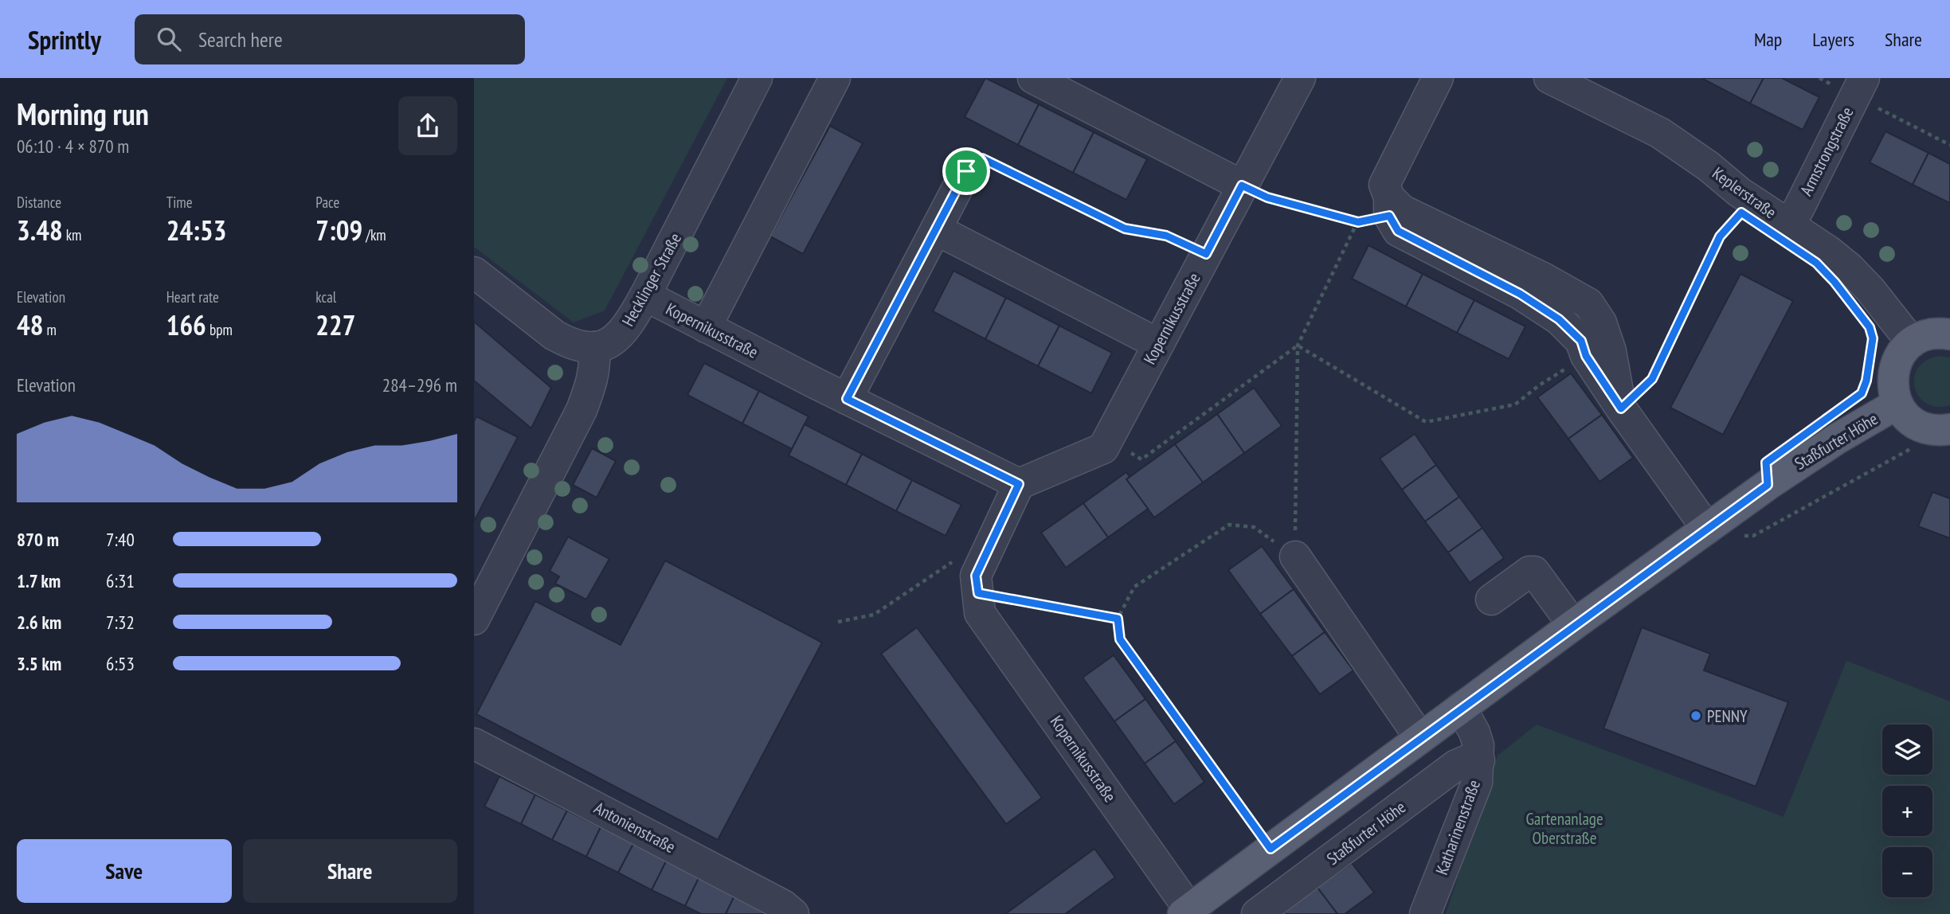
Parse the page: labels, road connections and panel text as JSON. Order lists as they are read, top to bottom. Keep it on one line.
{"streets":{"main road":["Staßfurter Höhe"],"street":["Armstrongstraße","Keplerstraße","Hecklinger Straße","Kopernikusstraße","Antonienstraße","Katharinenstraße"]},"crossings":[["Armstrongstraße","Keplerstraße"],["Hecklinger Straße","Kopernikusstraße"],["Kopernikusstraße","Staßfurter Höhe"],["Staßfurter Höhe","Katharinenstraße"]],"parks":["Gartenanlage Oberstraße"],"places":["PENNY"],"page":{"header":"Sprintly","search":"Search here","nav":["Map","Layers","Share"],"heading":["Morning run","06:10 · 4 × 870 m"],"stats":[["Distance","3.48 km"],["Time","24:53"],["Pace","7:09 /km"],["Elevation","48 m"],["Heart rate","166 bpm"],["kcal","227"]],"chart":["Elevation","284–296 m"],"list":[{"name":"870 m","note":"7:40"},{"name":"1.7 km","note":"6:31"},{"name":"2.6 km","note":"7:32"},{"name":"3.5 km","note":"6:53"}],"map_buttons":["+","−"],"buttons":["Save","Share"]}}
